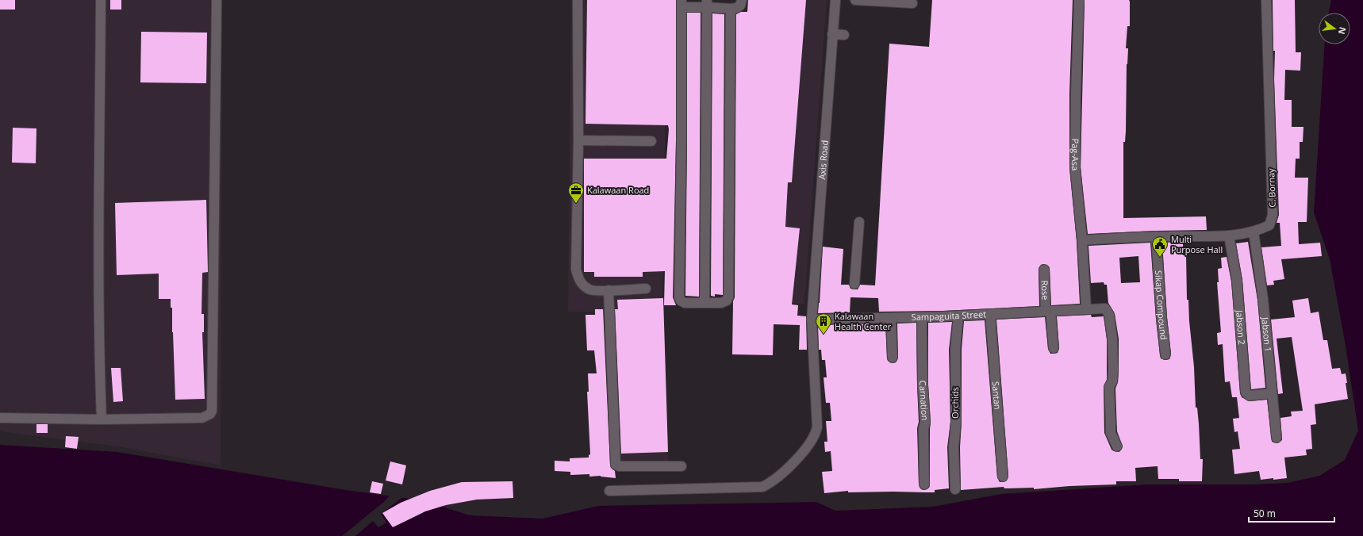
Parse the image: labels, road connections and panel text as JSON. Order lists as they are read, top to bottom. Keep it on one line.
{"streets":{"street":["Pag-Asa","Axis Road","C. Bornay","Rose","Sikap Compound","Sampaguita Street","Jabson 2","Jabson 1","Santan","Carnation","Orchids"]},"crossings":[["Pag-Asa","C. Bornay"],["Pag-Asa","Sampaguita Street"],["Axis Road","Sampaguita Street"],["C. Bornay","Sikap Compound"],["C. Bornay","Jabson 2"],["C. Bornay","Jabson 1"],["Rose","Sampaguita Street"],["Sampaguita Street","Santan"],["Sampaguita Street","Carnation"],["Sampaguita Street","Orchids"],["Jabson 2","Jabson 1"]],"places":{"office":["Kalawaan Road"],"public building":["Multi Purpose Hall"],"building":["Kalawaan Health Center"]},"scale_bar":"50 m","north":"right"}
